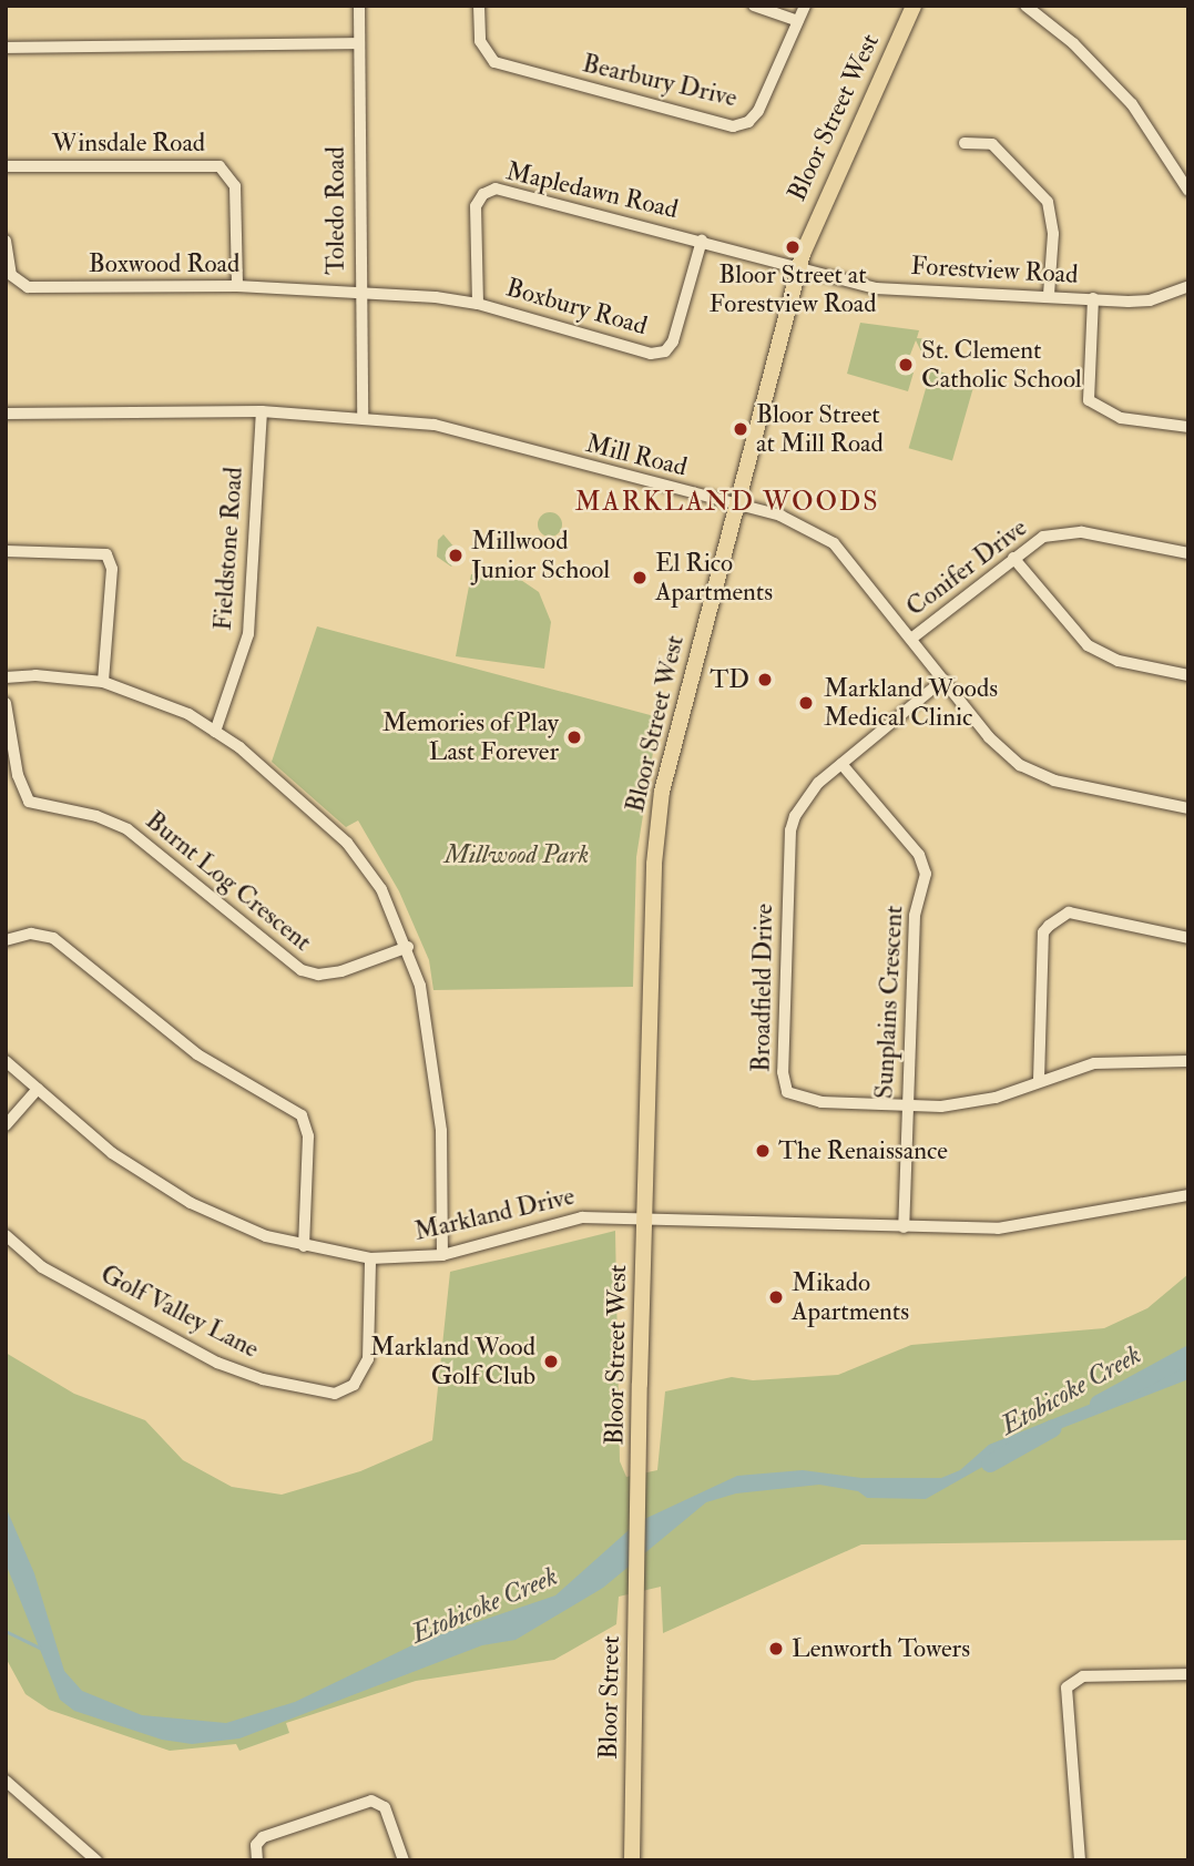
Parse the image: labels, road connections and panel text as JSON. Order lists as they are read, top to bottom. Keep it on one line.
{"streets":{"main road":["Bloor Street West","Bloor Street"],"street":["Bearbury Drive","Winsdale Road","Mapledawn Road","Toledo Road","Boxwood Road","Forestview Road","Boxbury Road","Mill Road","Fieldstone Road","Conifer Drive","Burnt Log Crescent","Broadfield Drive","Sunplains Crescent","Markland Drive","Golf Valley Lane"]},"crossings":[["Bloor Street West","Mapledawn Road"],["Bloor Street West","Forestview Road"],["Bloor Street West","Mill Road"],["Bloor Street West","Markland Drive"],["Bloor Street West","Bloor Street"],["Winsdale Road","Boxwood Road"],["Mapledawn Road","Forestview Road"],["Mapledawn Road","Boxbury Road"],["Toledo Road","Boxwood Road"],["Toledo Road","Boxbury Road"],["Toledo Road","Mill Road"],["Boxwood Road","Boxbury Road"],["Mill Road","Fieldstone Road"],["Mill Road","Conifer Drive"],["Mill Road","Broadfield Drive"],["Broadfield Drive","Sunplains Crescent"],["Sunplains Crescent","Markland Drive"],["Markland Drive","Golf Valley Lane"]],"districts":["MARKLAND WOODS"],"water":["Etobicoke Creek"],"parks":["Millwood Park"],"places":["Bloor Street at Forestview Road","St. Clement Catholic School","Bloor Street at Mill Road","Millwood Junior School","El Rico Apartments","TD","Markland Woods Medical Clinic","Memories of Play Last Forever","The Renaissance","Mikado Apartments","Markland Wood Golf Club","Lenworth Towers"]}
